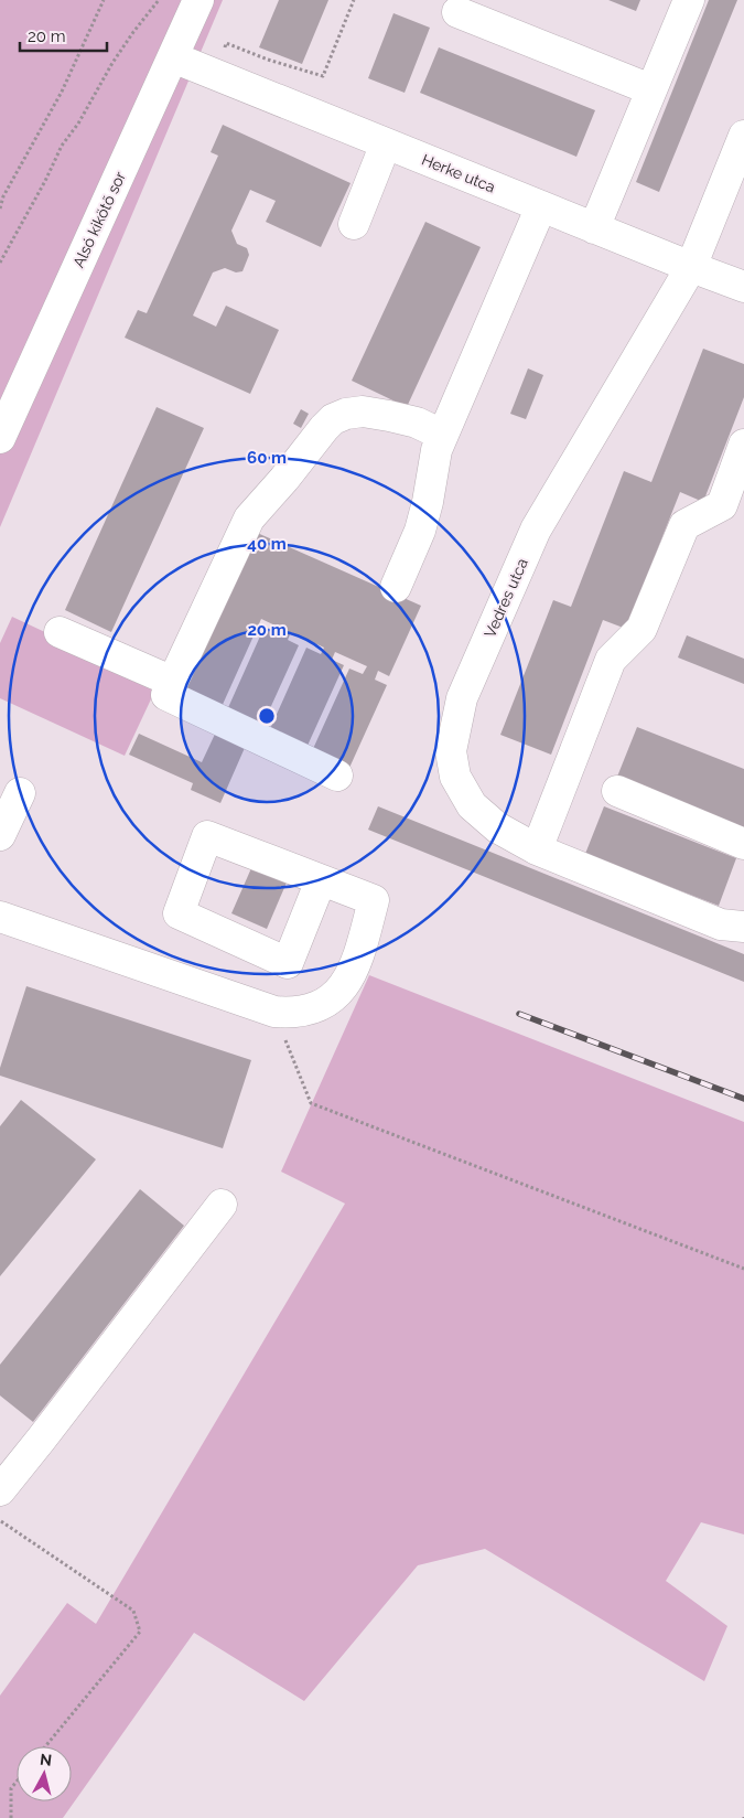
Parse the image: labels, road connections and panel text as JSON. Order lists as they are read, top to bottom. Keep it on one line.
{"streets":{"street":["Herke utca","Alsó kikötő sor","Vedres utca"]},"crossings":[["Herke utca","Alsó kikötő sor"],["Herke utca","Vedres utca"]],"scale_bar":"20 m","north":"top","rings":["60 m","40 m","20 m"]}
